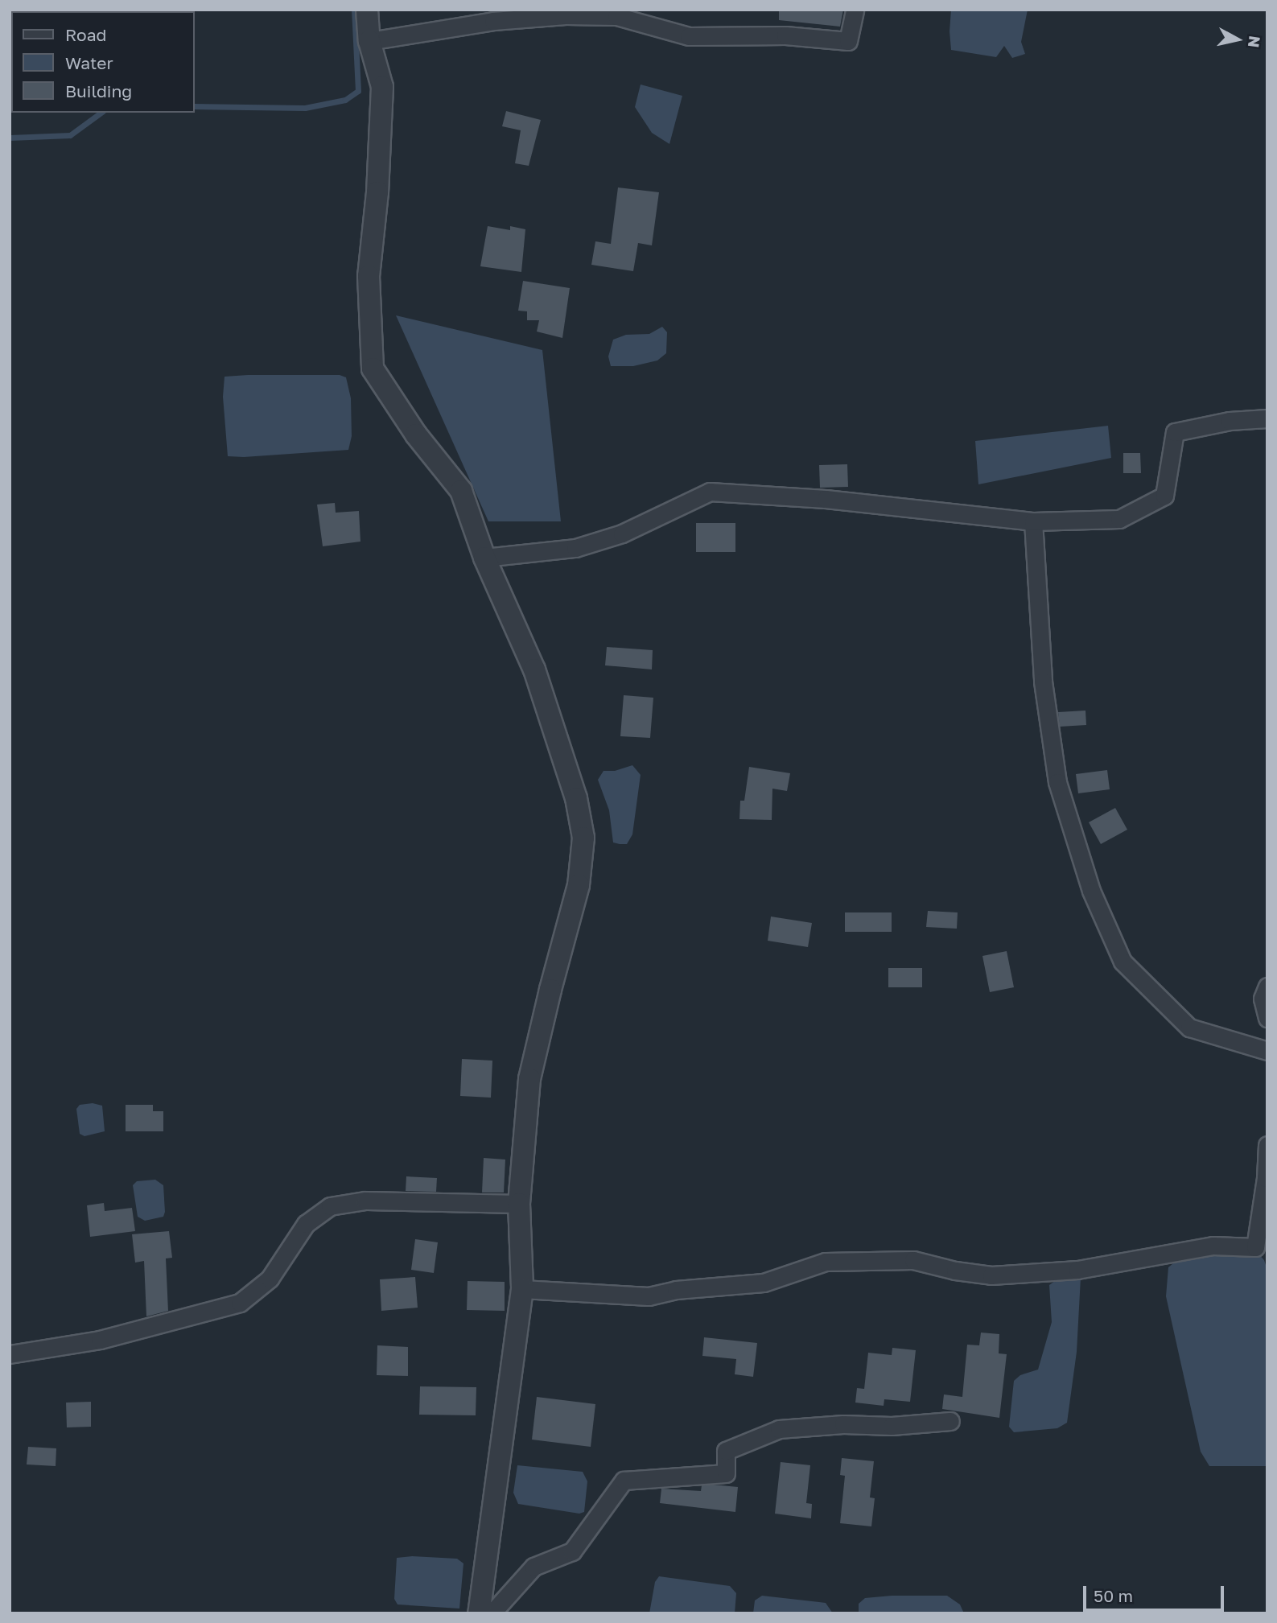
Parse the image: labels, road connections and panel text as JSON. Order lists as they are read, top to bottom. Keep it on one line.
{"legend":["Road","Water","Building"],"scale_bar":"50 m","north":"right"}
